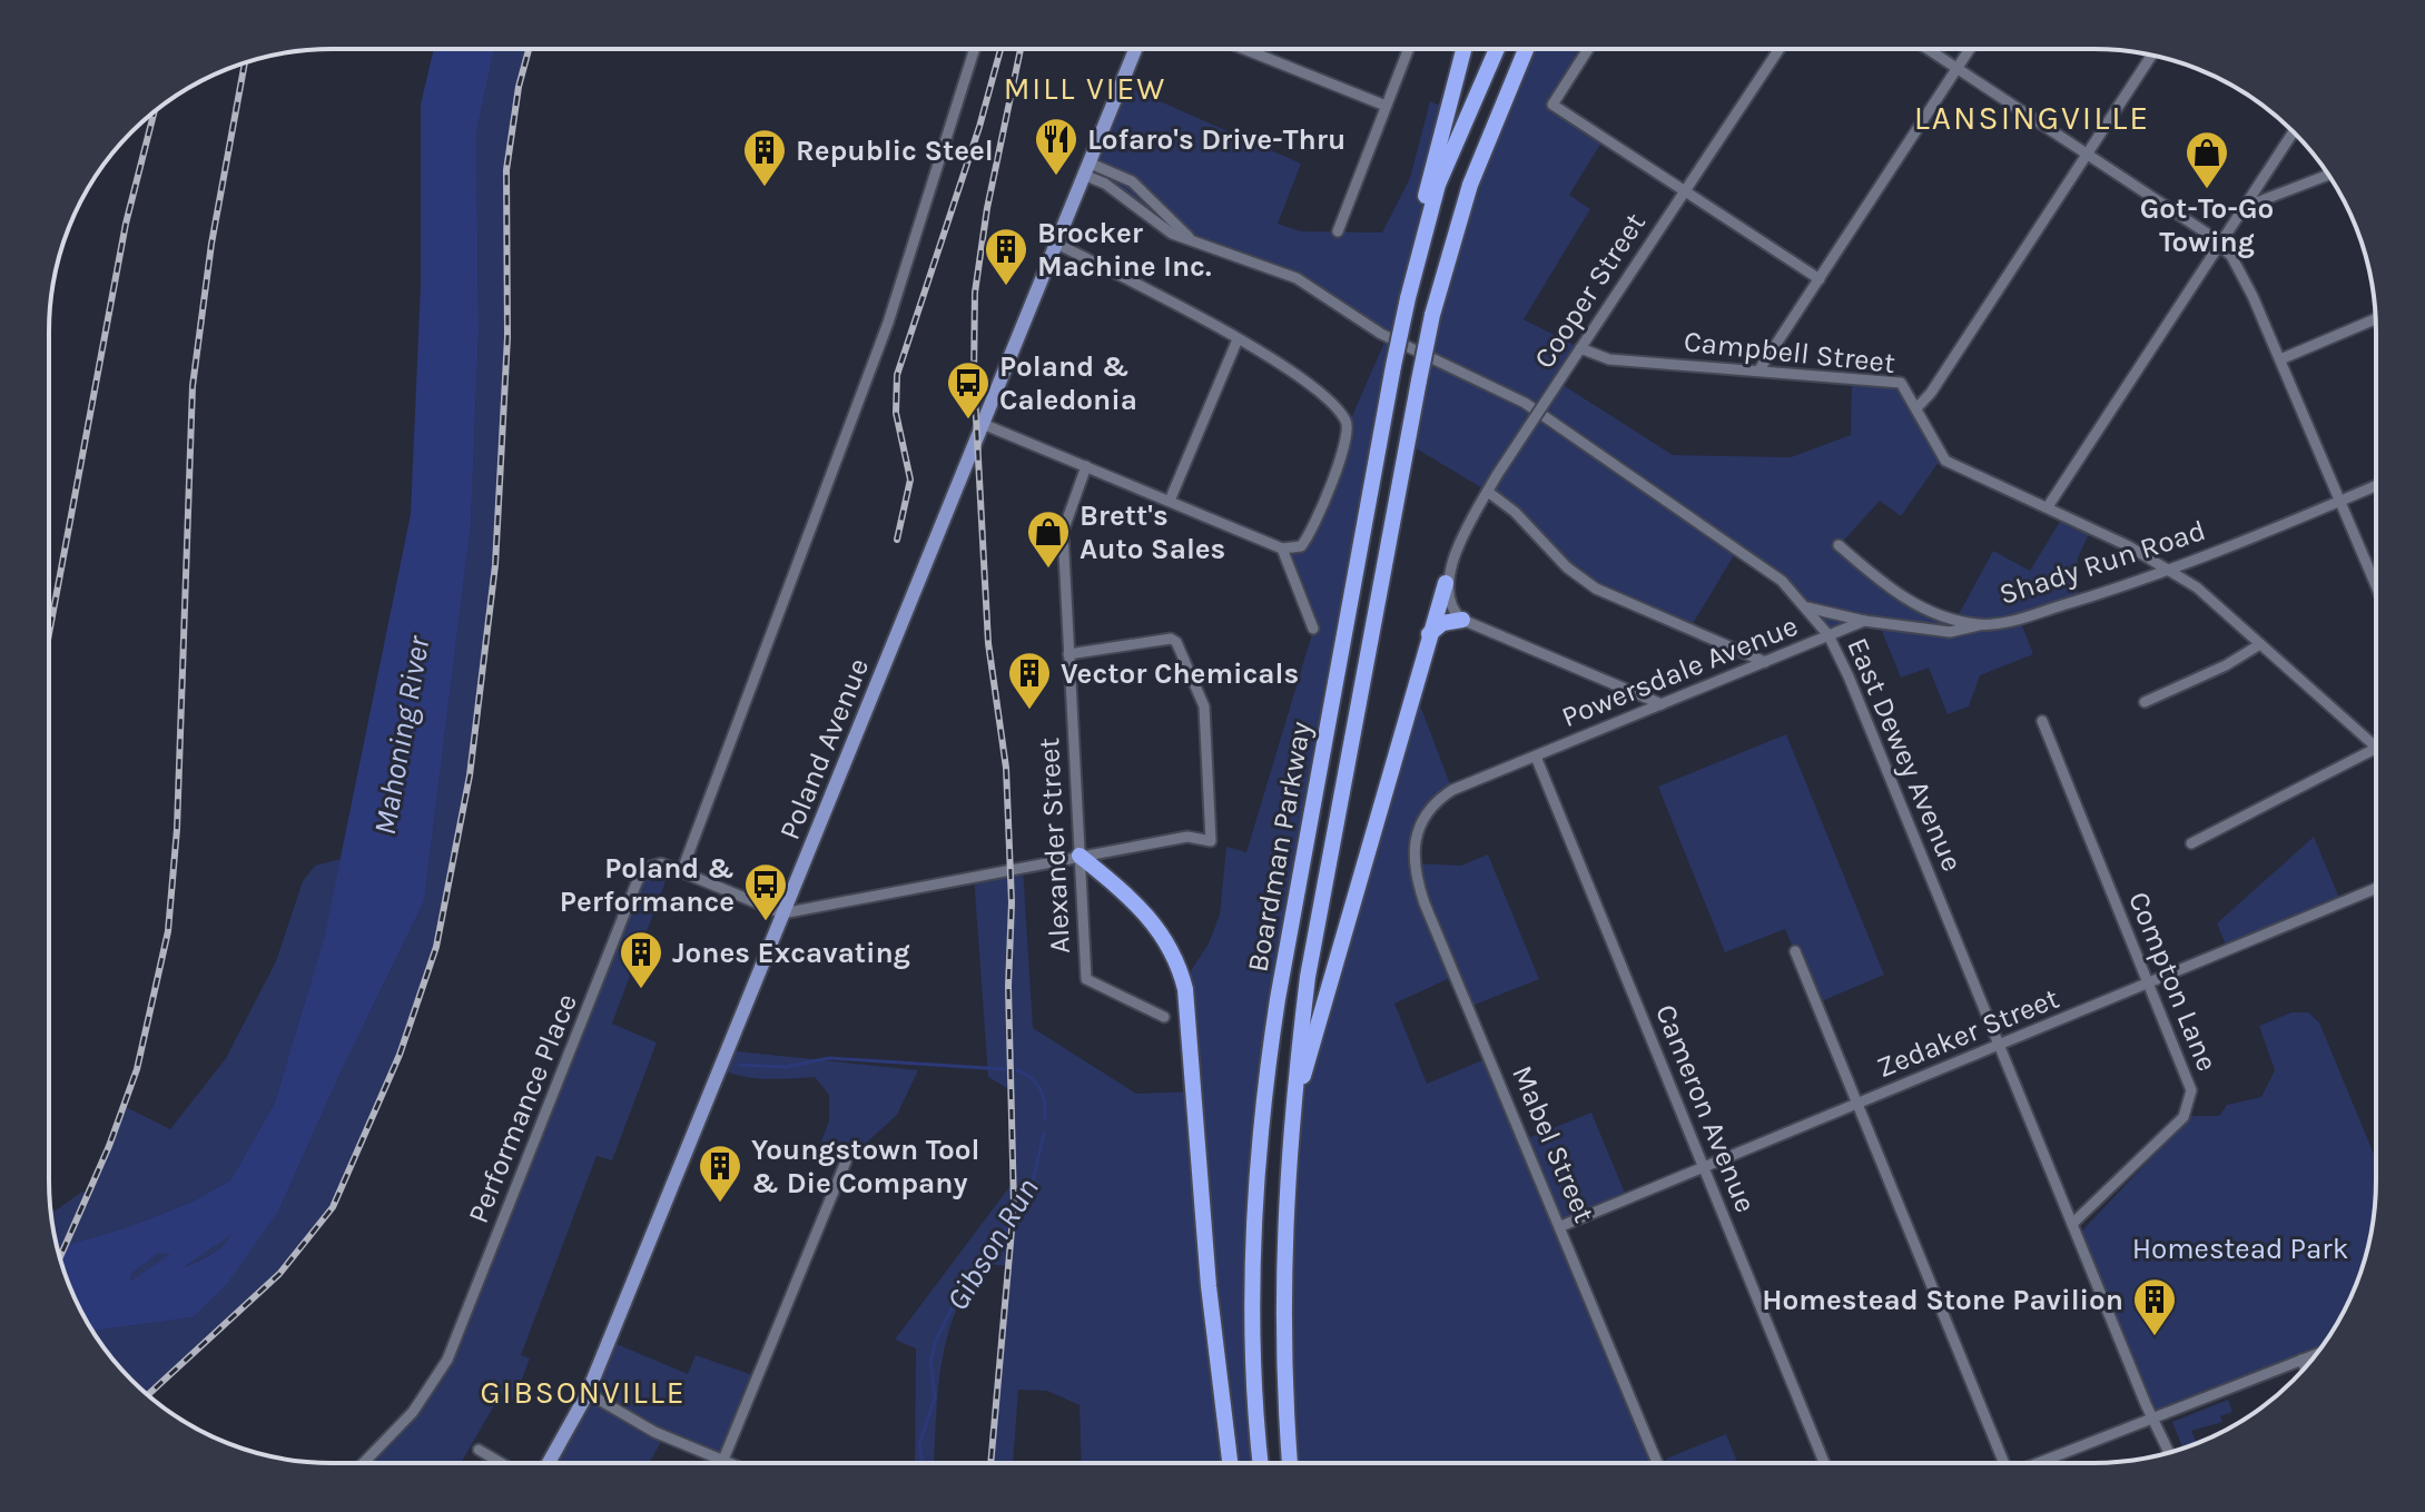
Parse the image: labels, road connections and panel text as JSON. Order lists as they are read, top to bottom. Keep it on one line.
{"streets":{"highway":["Boardman Parkway"],"main road":["Poland Avenue"],"street":["Cooper Street","Campbell Street","Shady Run Road","Powersdale Avenue","East Dewey Avenue","Alexander Street","Compton Lane","Zedaker Street","Performance Place","Cameron Avenue","Mabel Street"]},"crossings":[["Cooper Street","Campbell Street"],["Campbell Street","Shady Run Road"],["Shady Run Road","Powersdale Avenue"],["Powersdale Avenue","East Dewey Avenue"],["Powersdale Avenue","Cameron Avenue"],["Powersdale Avenue","Mabel Street"],["Poland Avenue","East Dewey Avenue"],["Poland Avenue","Performance Place"],["East Dewey Avenue","Compton Lane"],["East Dewey Avenue","Zedaker Street"],["Compton Lane","Zedaker Street"],["Zedaker Street","Cameron Avenue"],["Zedaker Street","Mabel Street"]],"districts":["MILL VIEW","LANSINGVILLE","GIBSONVILLE"],"water":["Mahoning River","Gibson Run"],"parks":["Homestead Park"],"places":{"restaurant":["Lofaro's Drive-Thru"],"building":["Republic Steel","Brocker Machine Inc.","Vector Chemicals","Jones Excavating","Youngstown Tool & Die Company","Homestead Stone Pavilion"],"shop":["Got-To-Go Towing","Brett's Auto Sales"],"bus stop":["Poland & Caledonia","Poland & Performance"]}}
